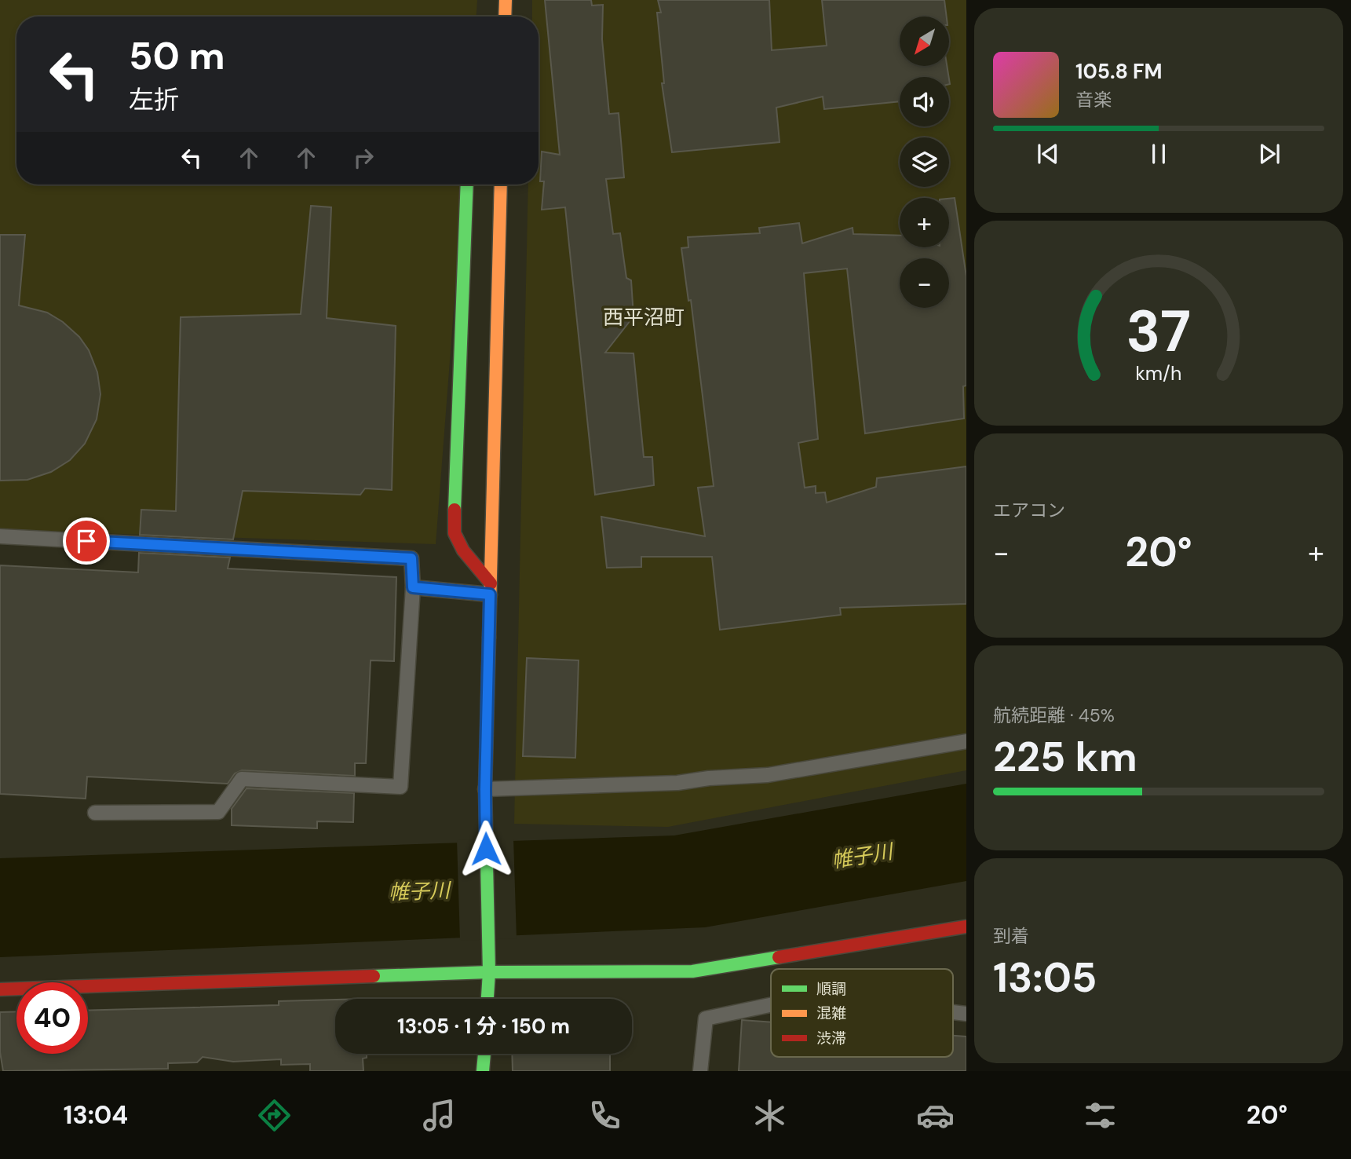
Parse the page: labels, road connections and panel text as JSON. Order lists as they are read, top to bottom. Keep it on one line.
{"districts":["西平沼町"],"water":["帷子川"],"legend":["順調","混雑","渋滞"],"north":"bottom left","page":{"map_buttons":["+","−"],"turn":["50 m","左折"],"song":["105.8 FM","音楽"],"tile":["エアコン",["航続距離 · 45%","225 km"],["到着","13:05"]],"heat":["−","20°","+"],"limit":"40","trip":"13:05 · 1 分 · 150 m","tabs":["13:04","20°"],"gauge":["37","km/h"]}}
